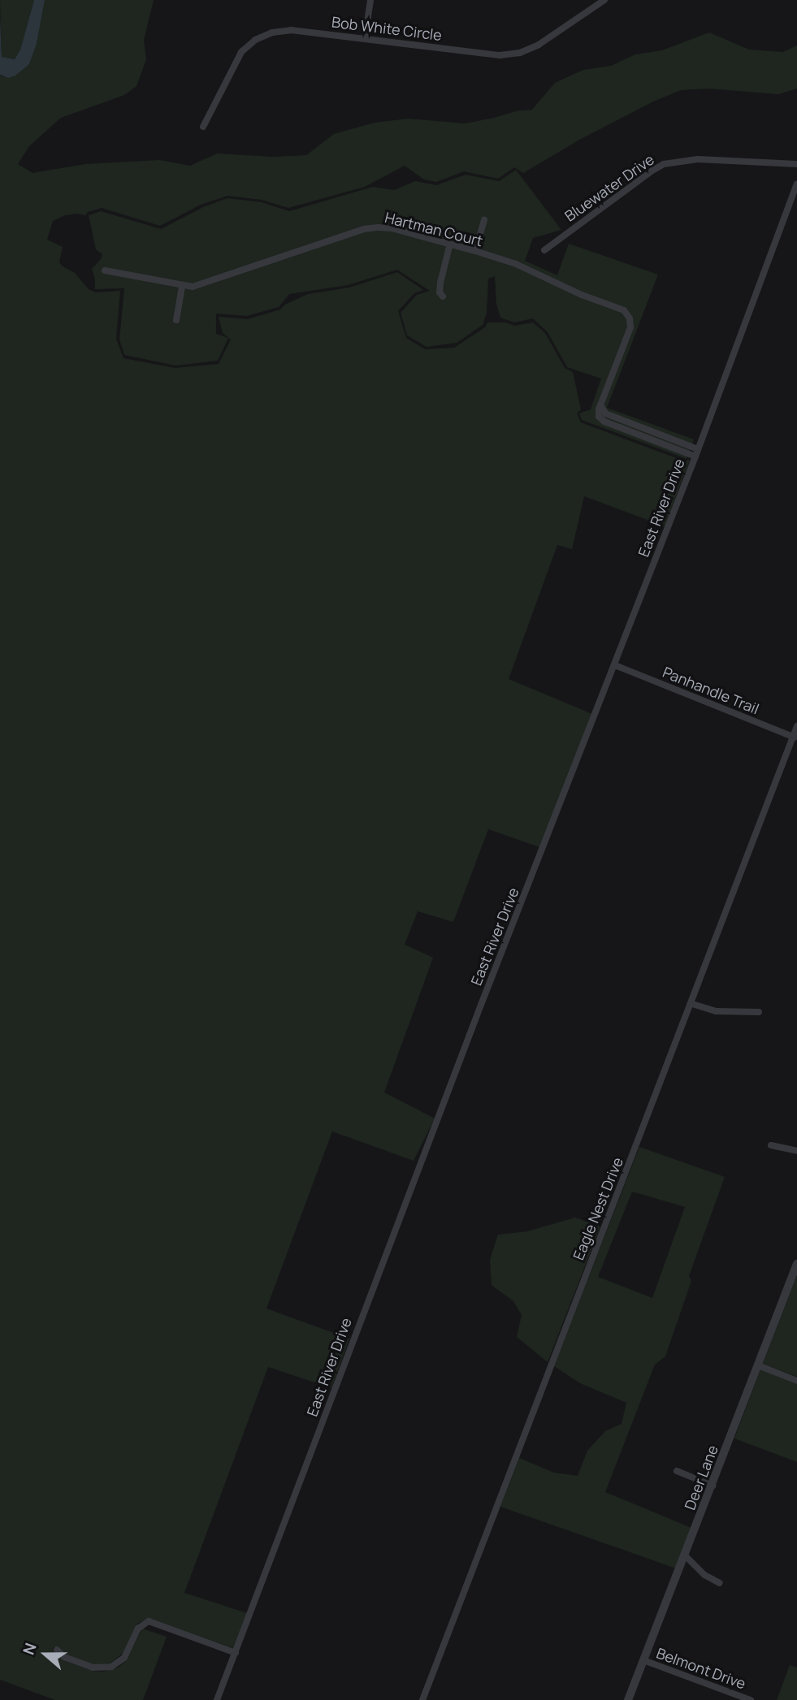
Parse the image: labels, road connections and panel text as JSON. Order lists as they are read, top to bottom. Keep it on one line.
{"streets":{"street":["Bob White Circle","Bluewater Drive","Hartman Court","East River Drive","Panhandle Trail","Eagle Nest Drive","Deer Lane","Belmont Drive"]},"crossings":[["Hartman Court","East River Drive"],["East River Drive","Panhandle Trail"],["Panhandle Trail","Eagle Nest Drive"],["Deer Lane","Belmont Drive"]],"north":"left"}
